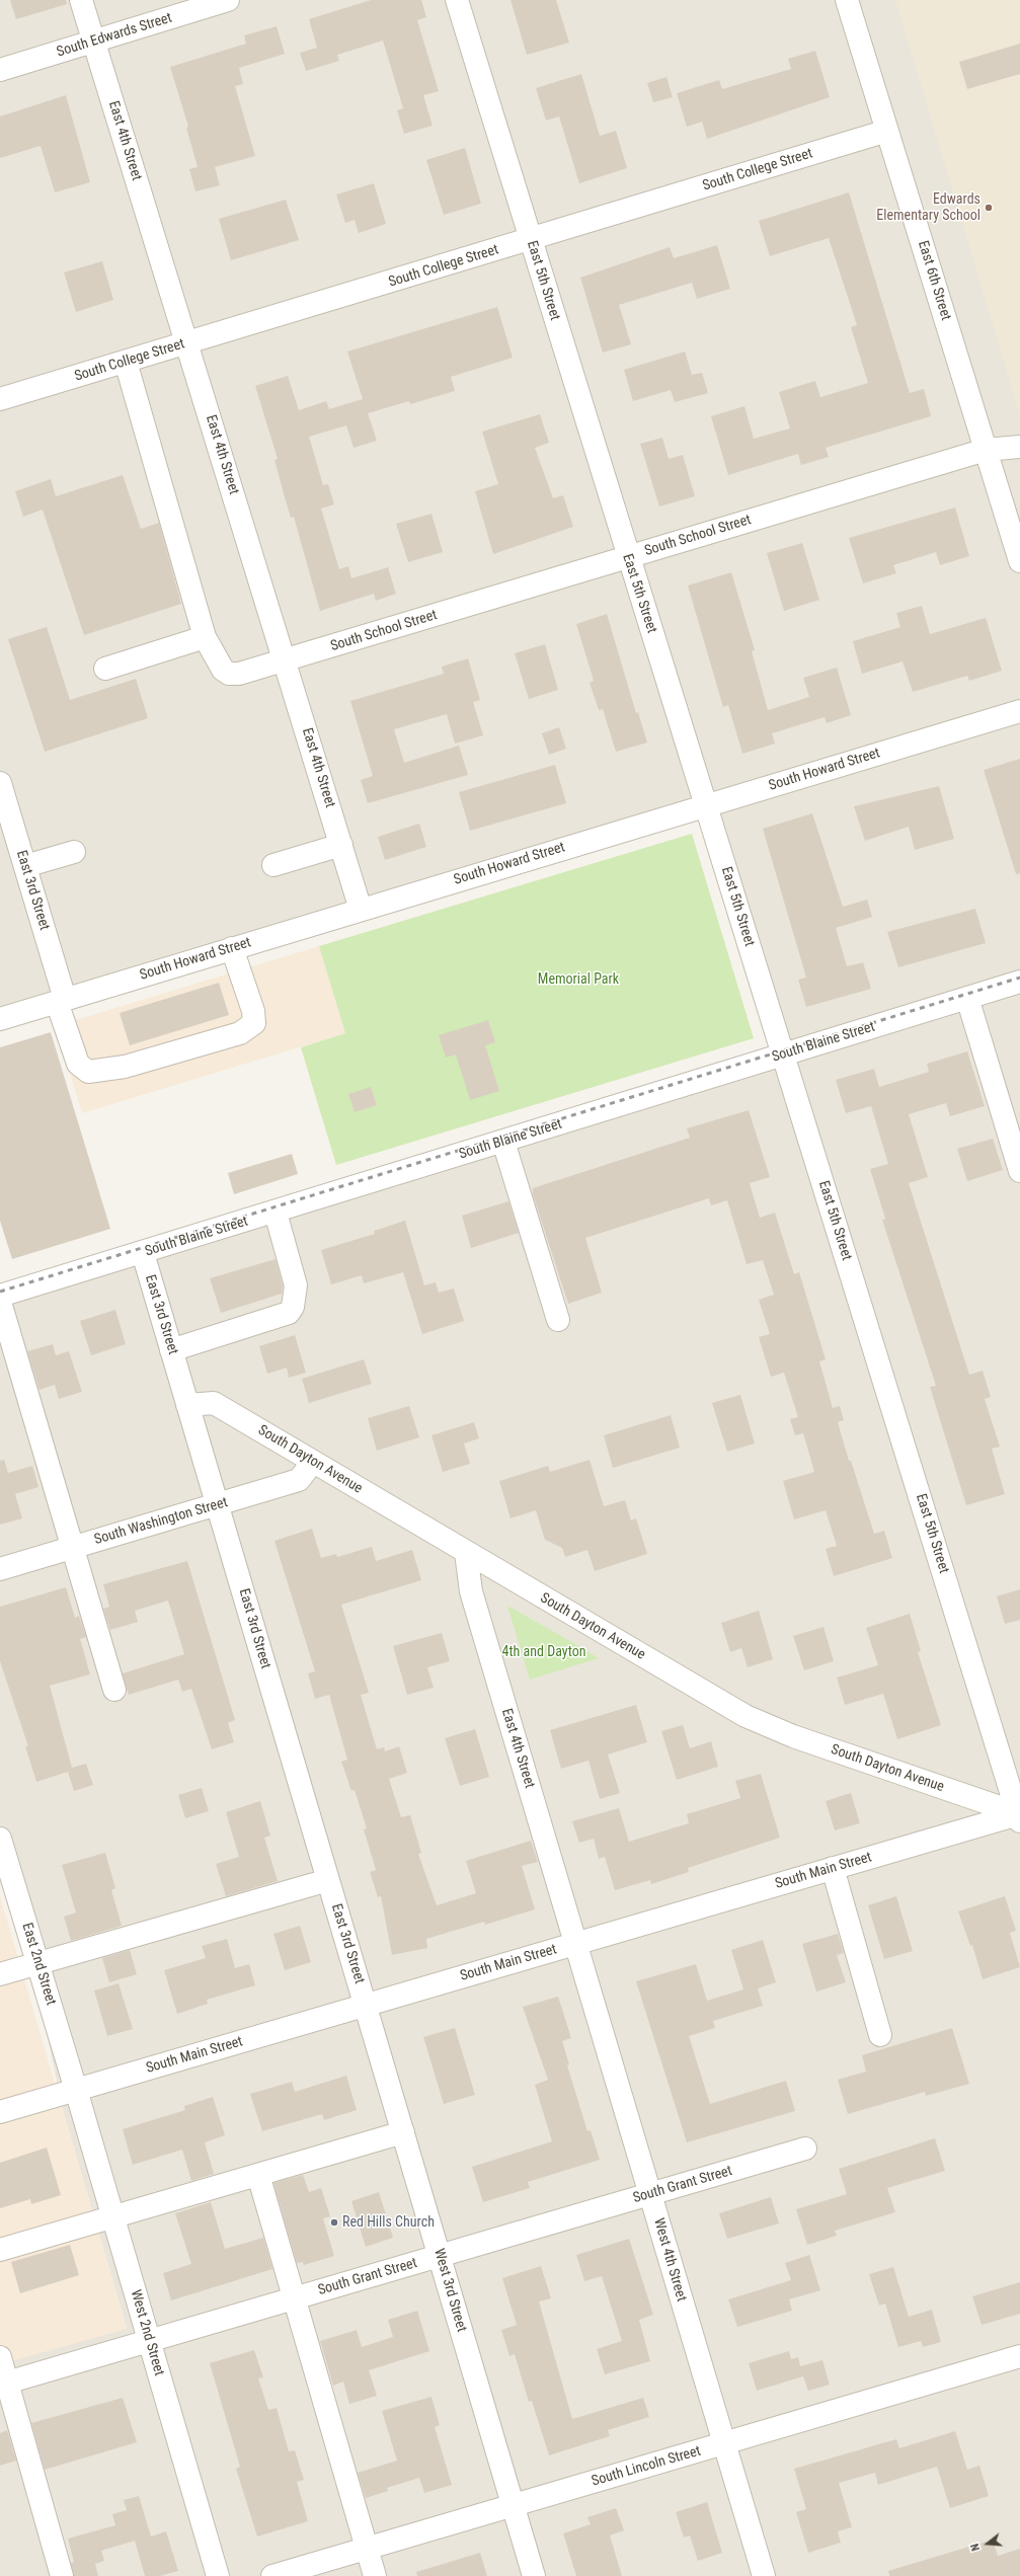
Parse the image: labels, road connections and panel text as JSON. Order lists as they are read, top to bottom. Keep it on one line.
{"streets":{"street":["South Edwards Street","East 4th Street","South College Street","East 5th Street","East 6th Street","South School Street","South Howard Street","East 3rd Street","South Blaine Street","South Dayton Avenue","South Washington Street","South Main Street","East 2nd Street","South Grant Street","West 4th Street","West 3rd Street","West 2nd Street","South Lincoln Street"]},"crossings":[["South Edwards Street","East 4th Street"],["East 4th Street","South College Street"],["East 4th Street","South School Street"],["East 4th Street","South Howard Street"],["East 4th Street","South Dayton Avenue"],["East 4th Street","South Main Street"],["East 4th Street","West 4th Street"],["South College Street","East 5th Street"],["South College Street","East 6th Street"],["East 5th Street","South School Street"],["East 5th Street","South Howard Street"],["East 5th Street","South Blaine Street"],["East 5th Street","South Dayton Avenue"],["East 5th Street","South Main Street"],["East 6th Street","South School Street"],["South Howard Street","East 3rd Street"],["East 3rd Street","South Blaine Street"],["East 3rd Street","South Dayton Avenue"],["East 3rd Street","South Washington Street"],["East 3rd Street","South Main Street"],["East 3rd Street","West 3rd Street"],["South Dayton Avenue","South Washington Street"],["South Dayton Avenue","South Main Street"],["South Main Street","East 2nd Street"],["South Main Street","West 4th Street"],["South Main Street","West 3rd Street"],["South Main Street","West 2nd Street"],["East 2nd Street","West 2nd Street"],["South Grant Street","West 4th Street"],["South Grant Street","West 3rd Street"],["South Grant Street","West 2nd Street"],["West 4th Street","South Lincoln Street"],["West 3rd Street","South Lincoln Street"]],"parks":["Memorial Park","4th and Dayton"],"places":["Edwards Elementary School","Red Hills Church"],"north":"left"}
